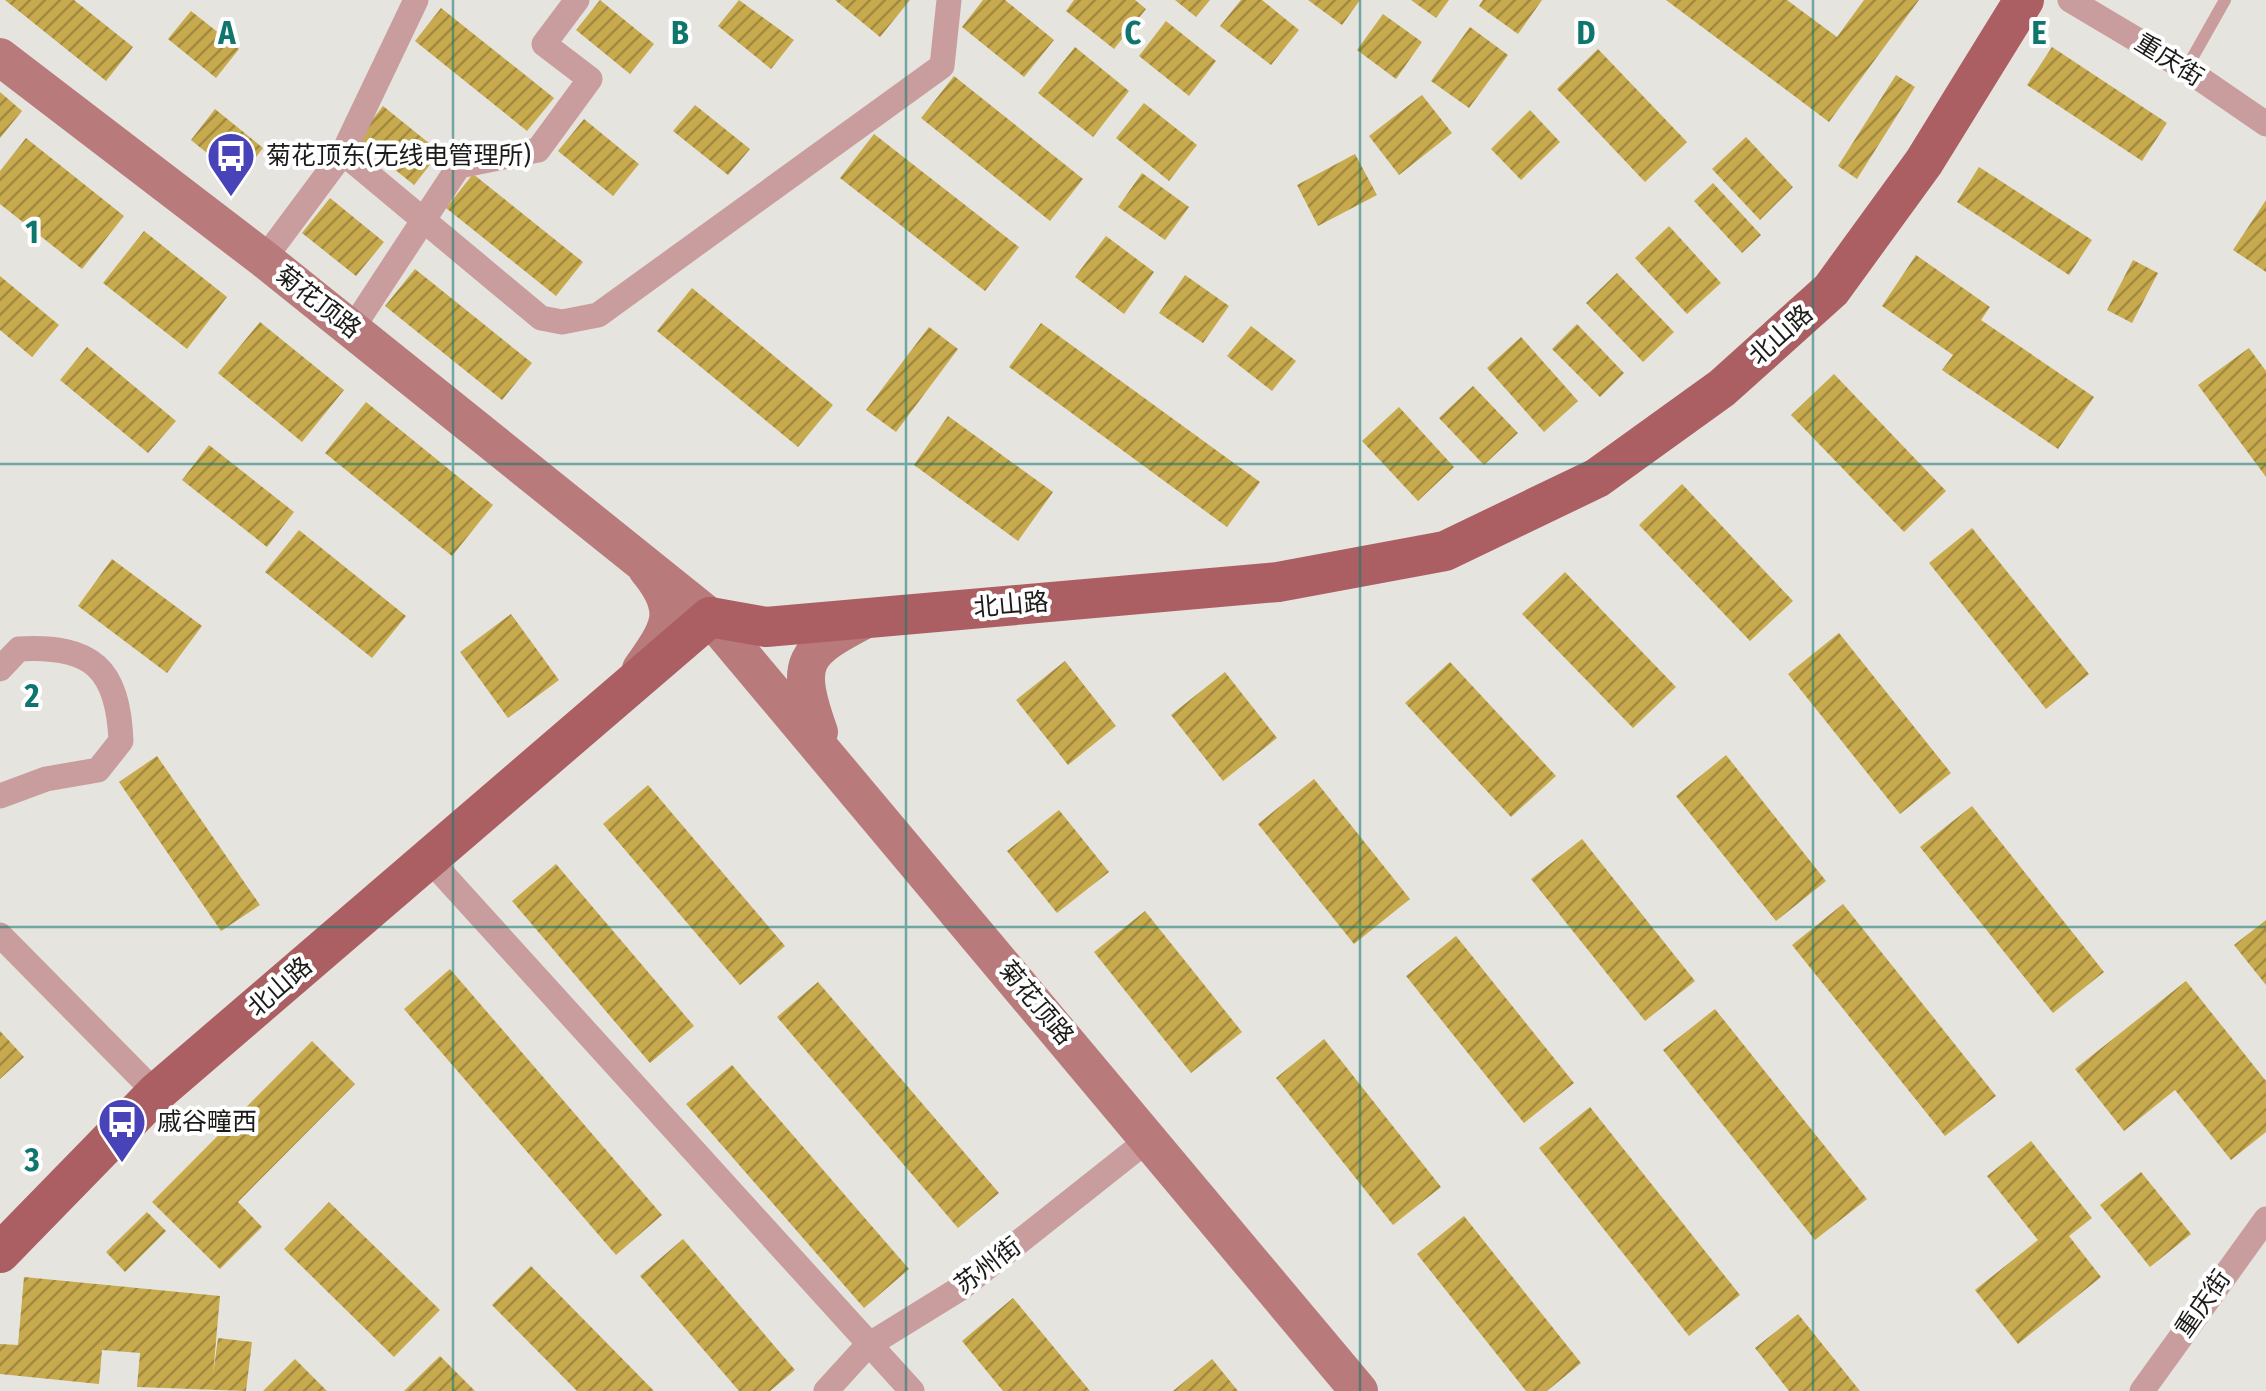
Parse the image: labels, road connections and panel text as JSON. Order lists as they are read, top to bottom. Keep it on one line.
{"streets":{"main road":["北山路"],"street":["重庆街","菊花顶路","苏州街"]},"crossings":[["菊花顶路","北山路"],["菊花顶路","苏州街"]],"places":{"bus stop":["菊花顶东(无线电管理所)","戚谷疃西"]},"grid":{"columns":["A","B","C","D","E"],"rows":["1","2","3"]}}
